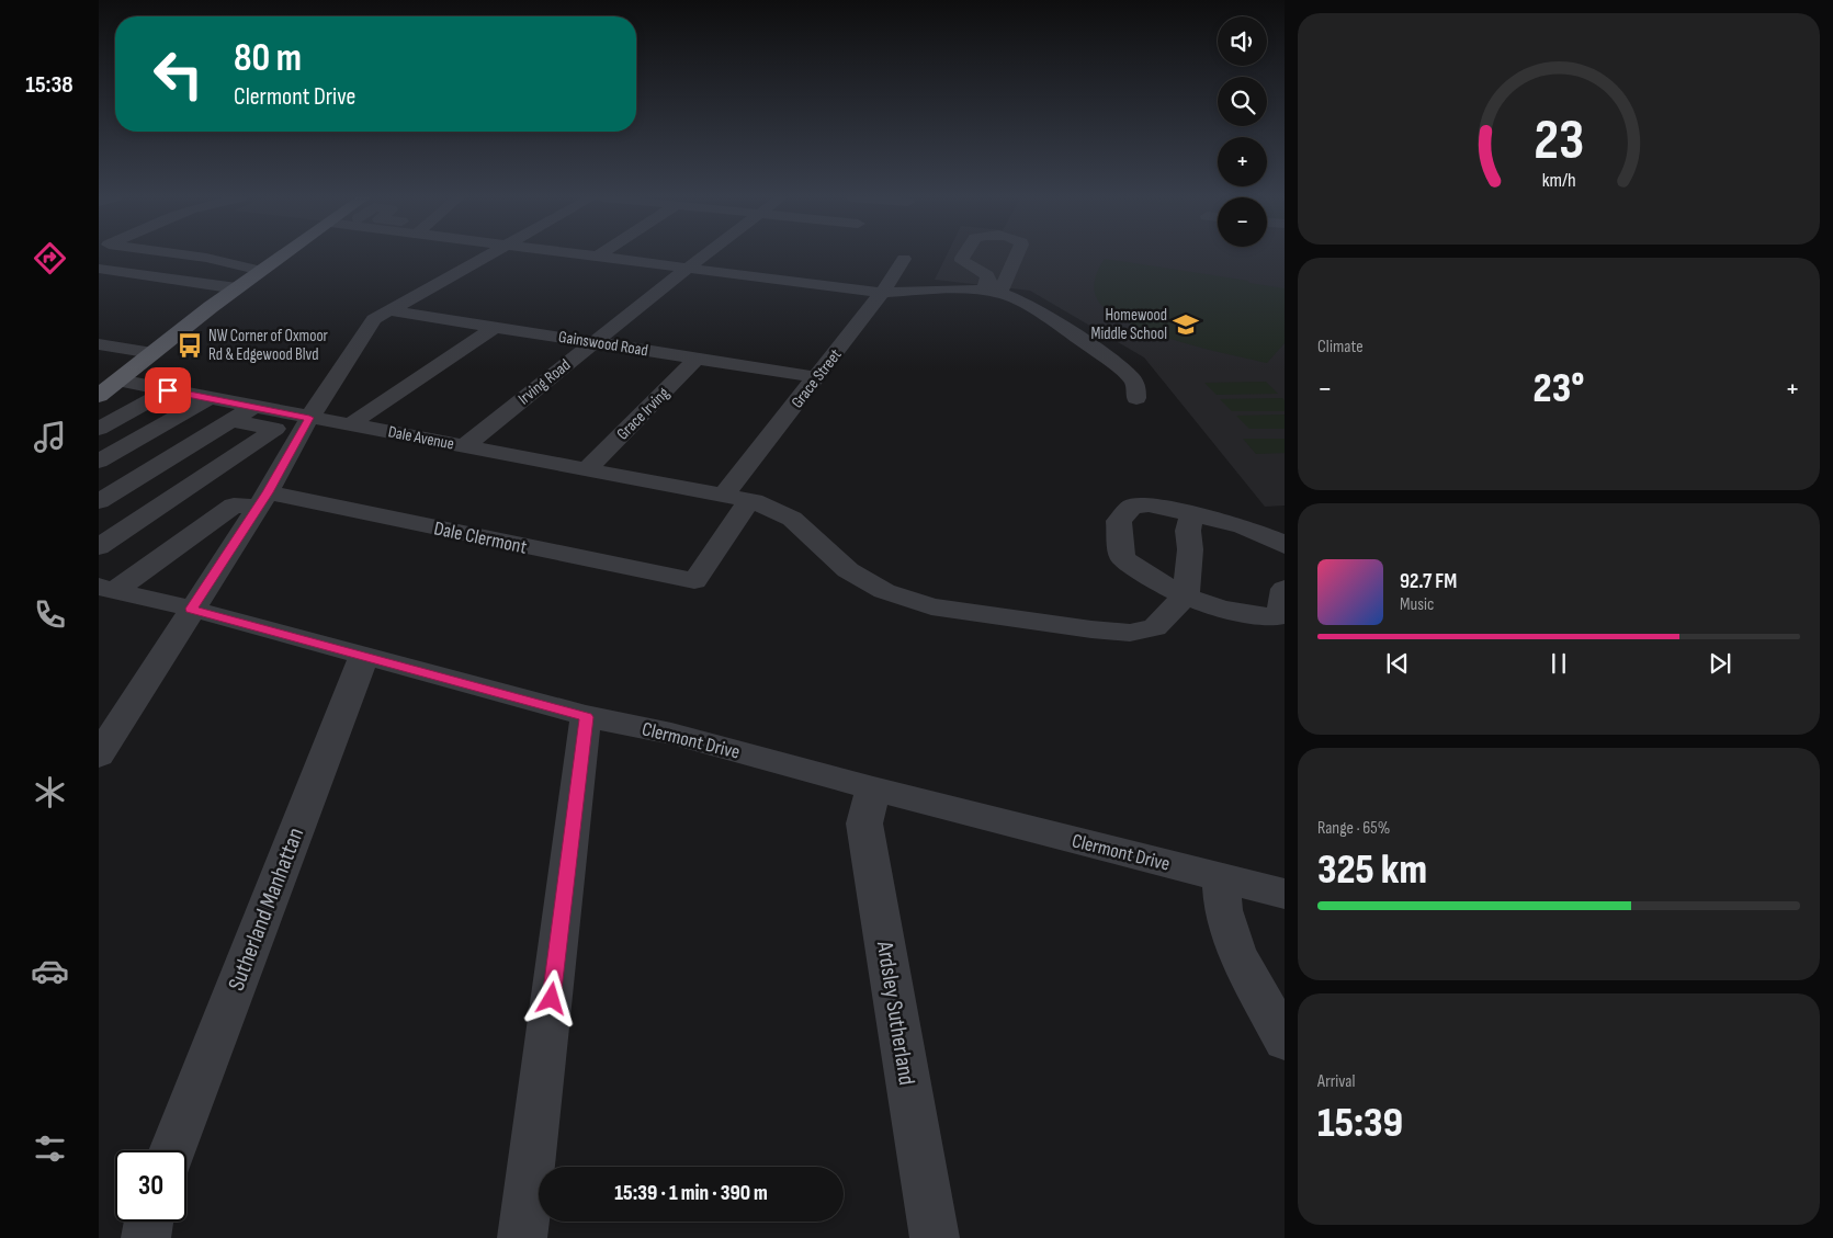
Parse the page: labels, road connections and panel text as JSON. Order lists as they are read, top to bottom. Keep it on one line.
{"streets":{"street":["Gainswood Road","Grace Street","Irving Road","Grace Irving","Dale Avenue","Dale Clermont","Clermont Drive","Sutherland Manhattan","Ardsley Sutherland"]},"crossings":[["Gainswood Road","Grace Street"],["Gainswood Road","Irving Road"],["Gainswood Road","Grace Irving"],["Grace Street","Dale Avenue"],["Grace Street","Dale Clermont"],["Irving Road","Dale Avenue"],["Grace Irving","Dale Avenue"],["Dale Clermont","Clermont Drive"],["Clermont Drive","Sutherland Manhattan"],["Clermont Drive","Ardsley Sutherland"]],"places":{"school or university":["Homewood Middle School"],"bus stop":["NW Corner of Oxmoor Rd & Edgewood Blvd"]},"page":{"tabs":"15:38","map_buttons":["+","−"],"turn":["80 m","Clermont Drive"],"tile":["Climate",["Range · 65%","325 km"],["Arrival","15:39"]],"heat":["−","23°","+"],"song":["92.7 FM","Music"],"limit":"30","trip":"15:39 · 1 min · 390 m","gauge":["23","km/h"]}}
